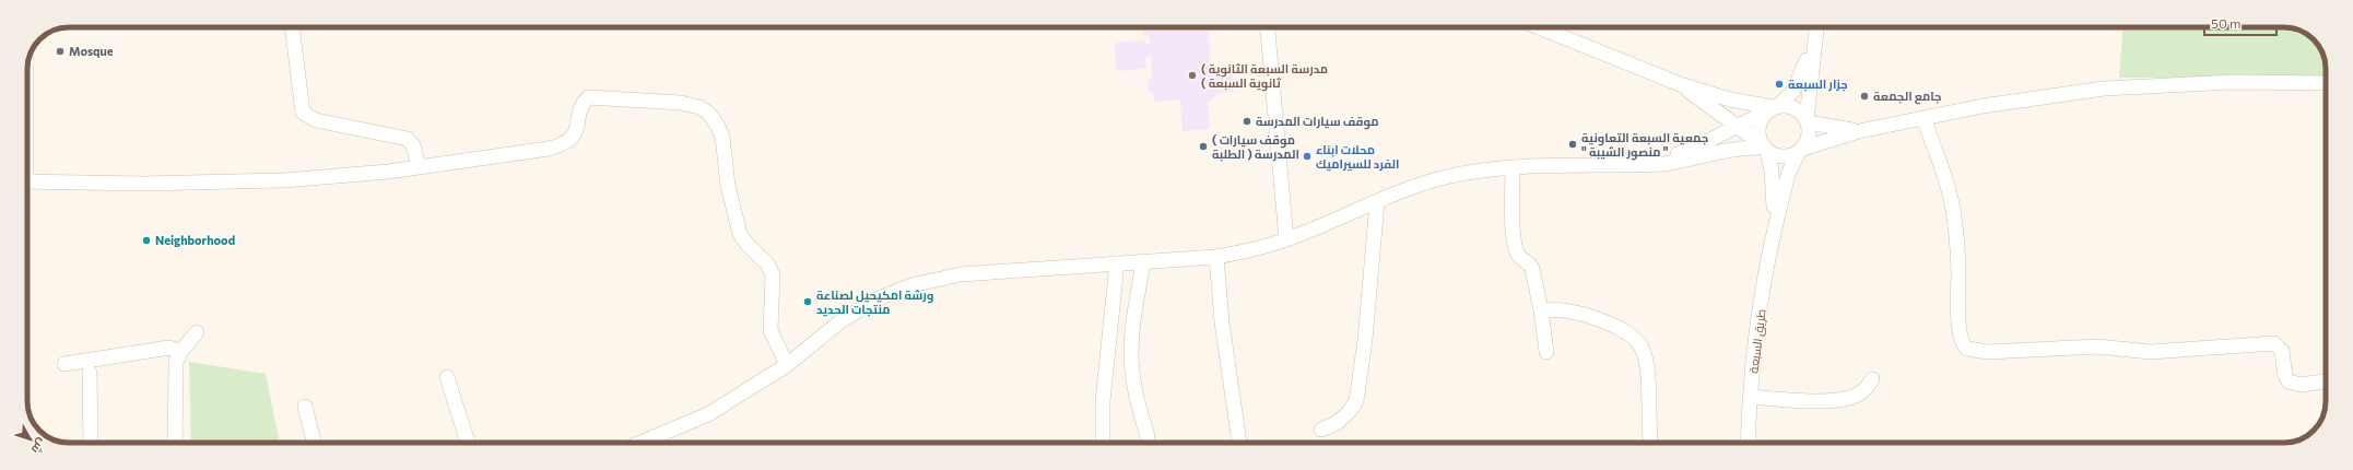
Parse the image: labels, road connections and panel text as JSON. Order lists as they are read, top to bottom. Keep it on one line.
{"streets":{"street":["طريق السبعة"]},"places":["Mosque","( مدرسة السبعة الثانوية ( ثانوية السبعة","جزار السبعة","جامع الجمعة","موقف سيارات المدرسة","جمعية السبعة التعاونية \" منصور الشيبة \"","( موقف سيارات المدرسة ( الطلبة","محلات ابناء الفرد للسيراميك","Neighborhood","ورشة امكيحيل لصناعة منتجات الحديد"],"scale_bar":"50 m","north":"bottom right"}
